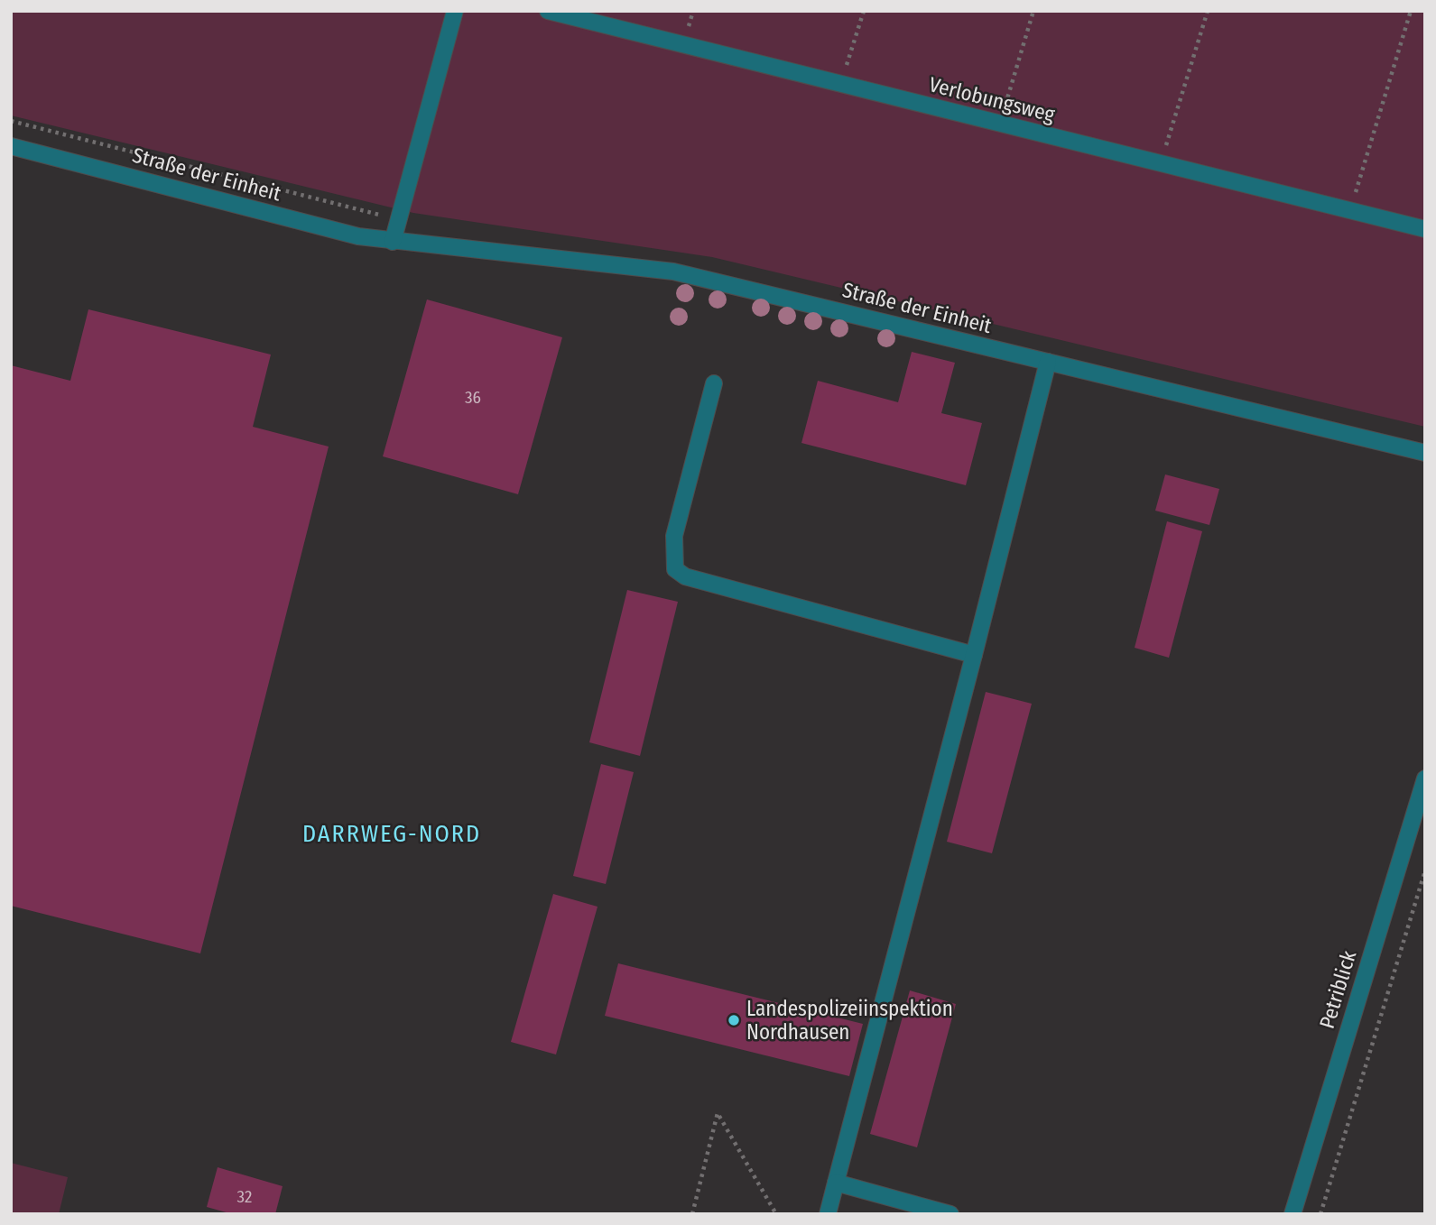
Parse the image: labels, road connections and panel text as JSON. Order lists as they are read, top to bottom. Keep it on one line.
{"streets":{"street":["Verlobungsweg","Straße der Einheit","Petriblick"]},"districts":["DARRWEG-NORD"],"places":["Landespolizeiinspektion Nordhausen"],"house_numbers":["36","32"]}
